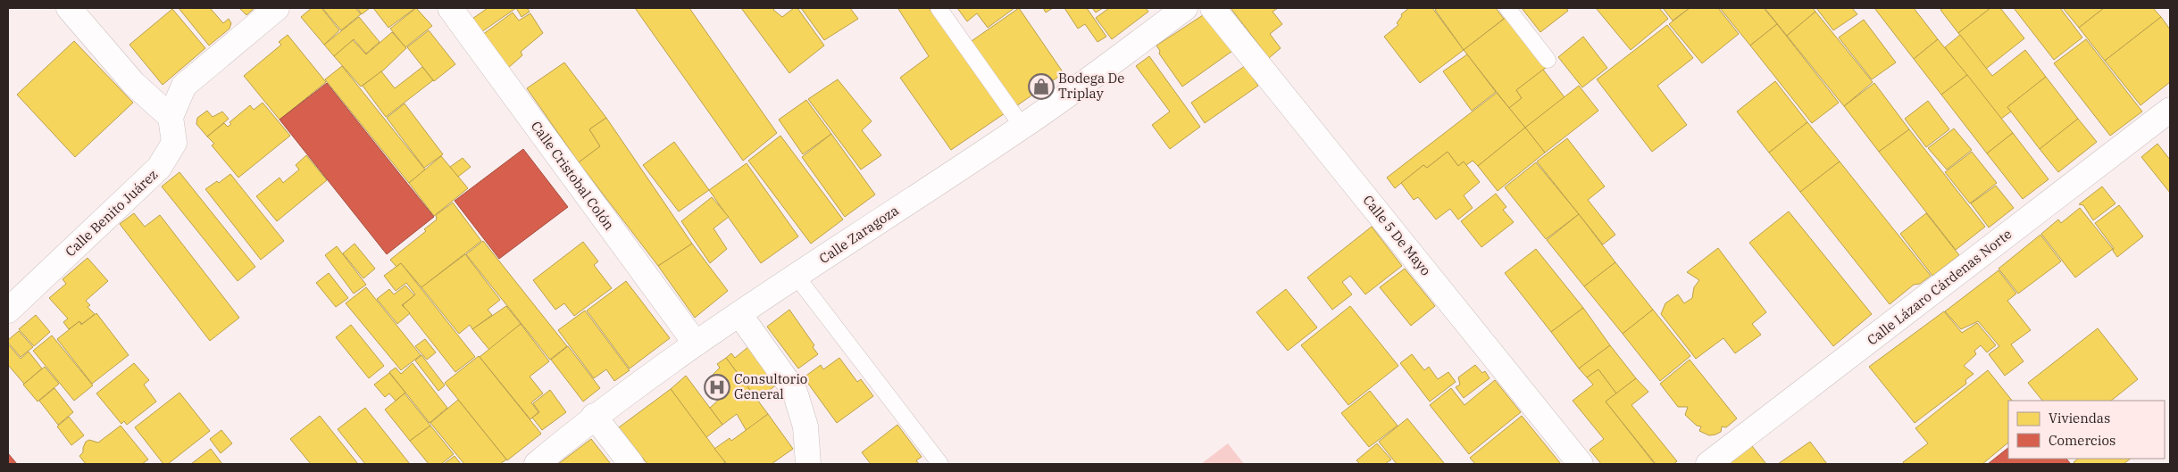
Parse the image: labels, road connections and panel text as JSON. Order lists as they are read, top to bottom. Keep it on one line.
{"streets":{"street":["Calle Cristobal Colón","Calle Benito Juárez","Calle Zaragoza","Calle 5 De Mayo","Calle Lázaro Cárdenas Norte"]},"crossings":[["Calle Cristobal Colón","Calle Zaragoza"]],"places":{"shop":["Bodega De Triplay"],"hospital":["Consultorio General"]},"legend":["Viviendas","Comercios"]}
